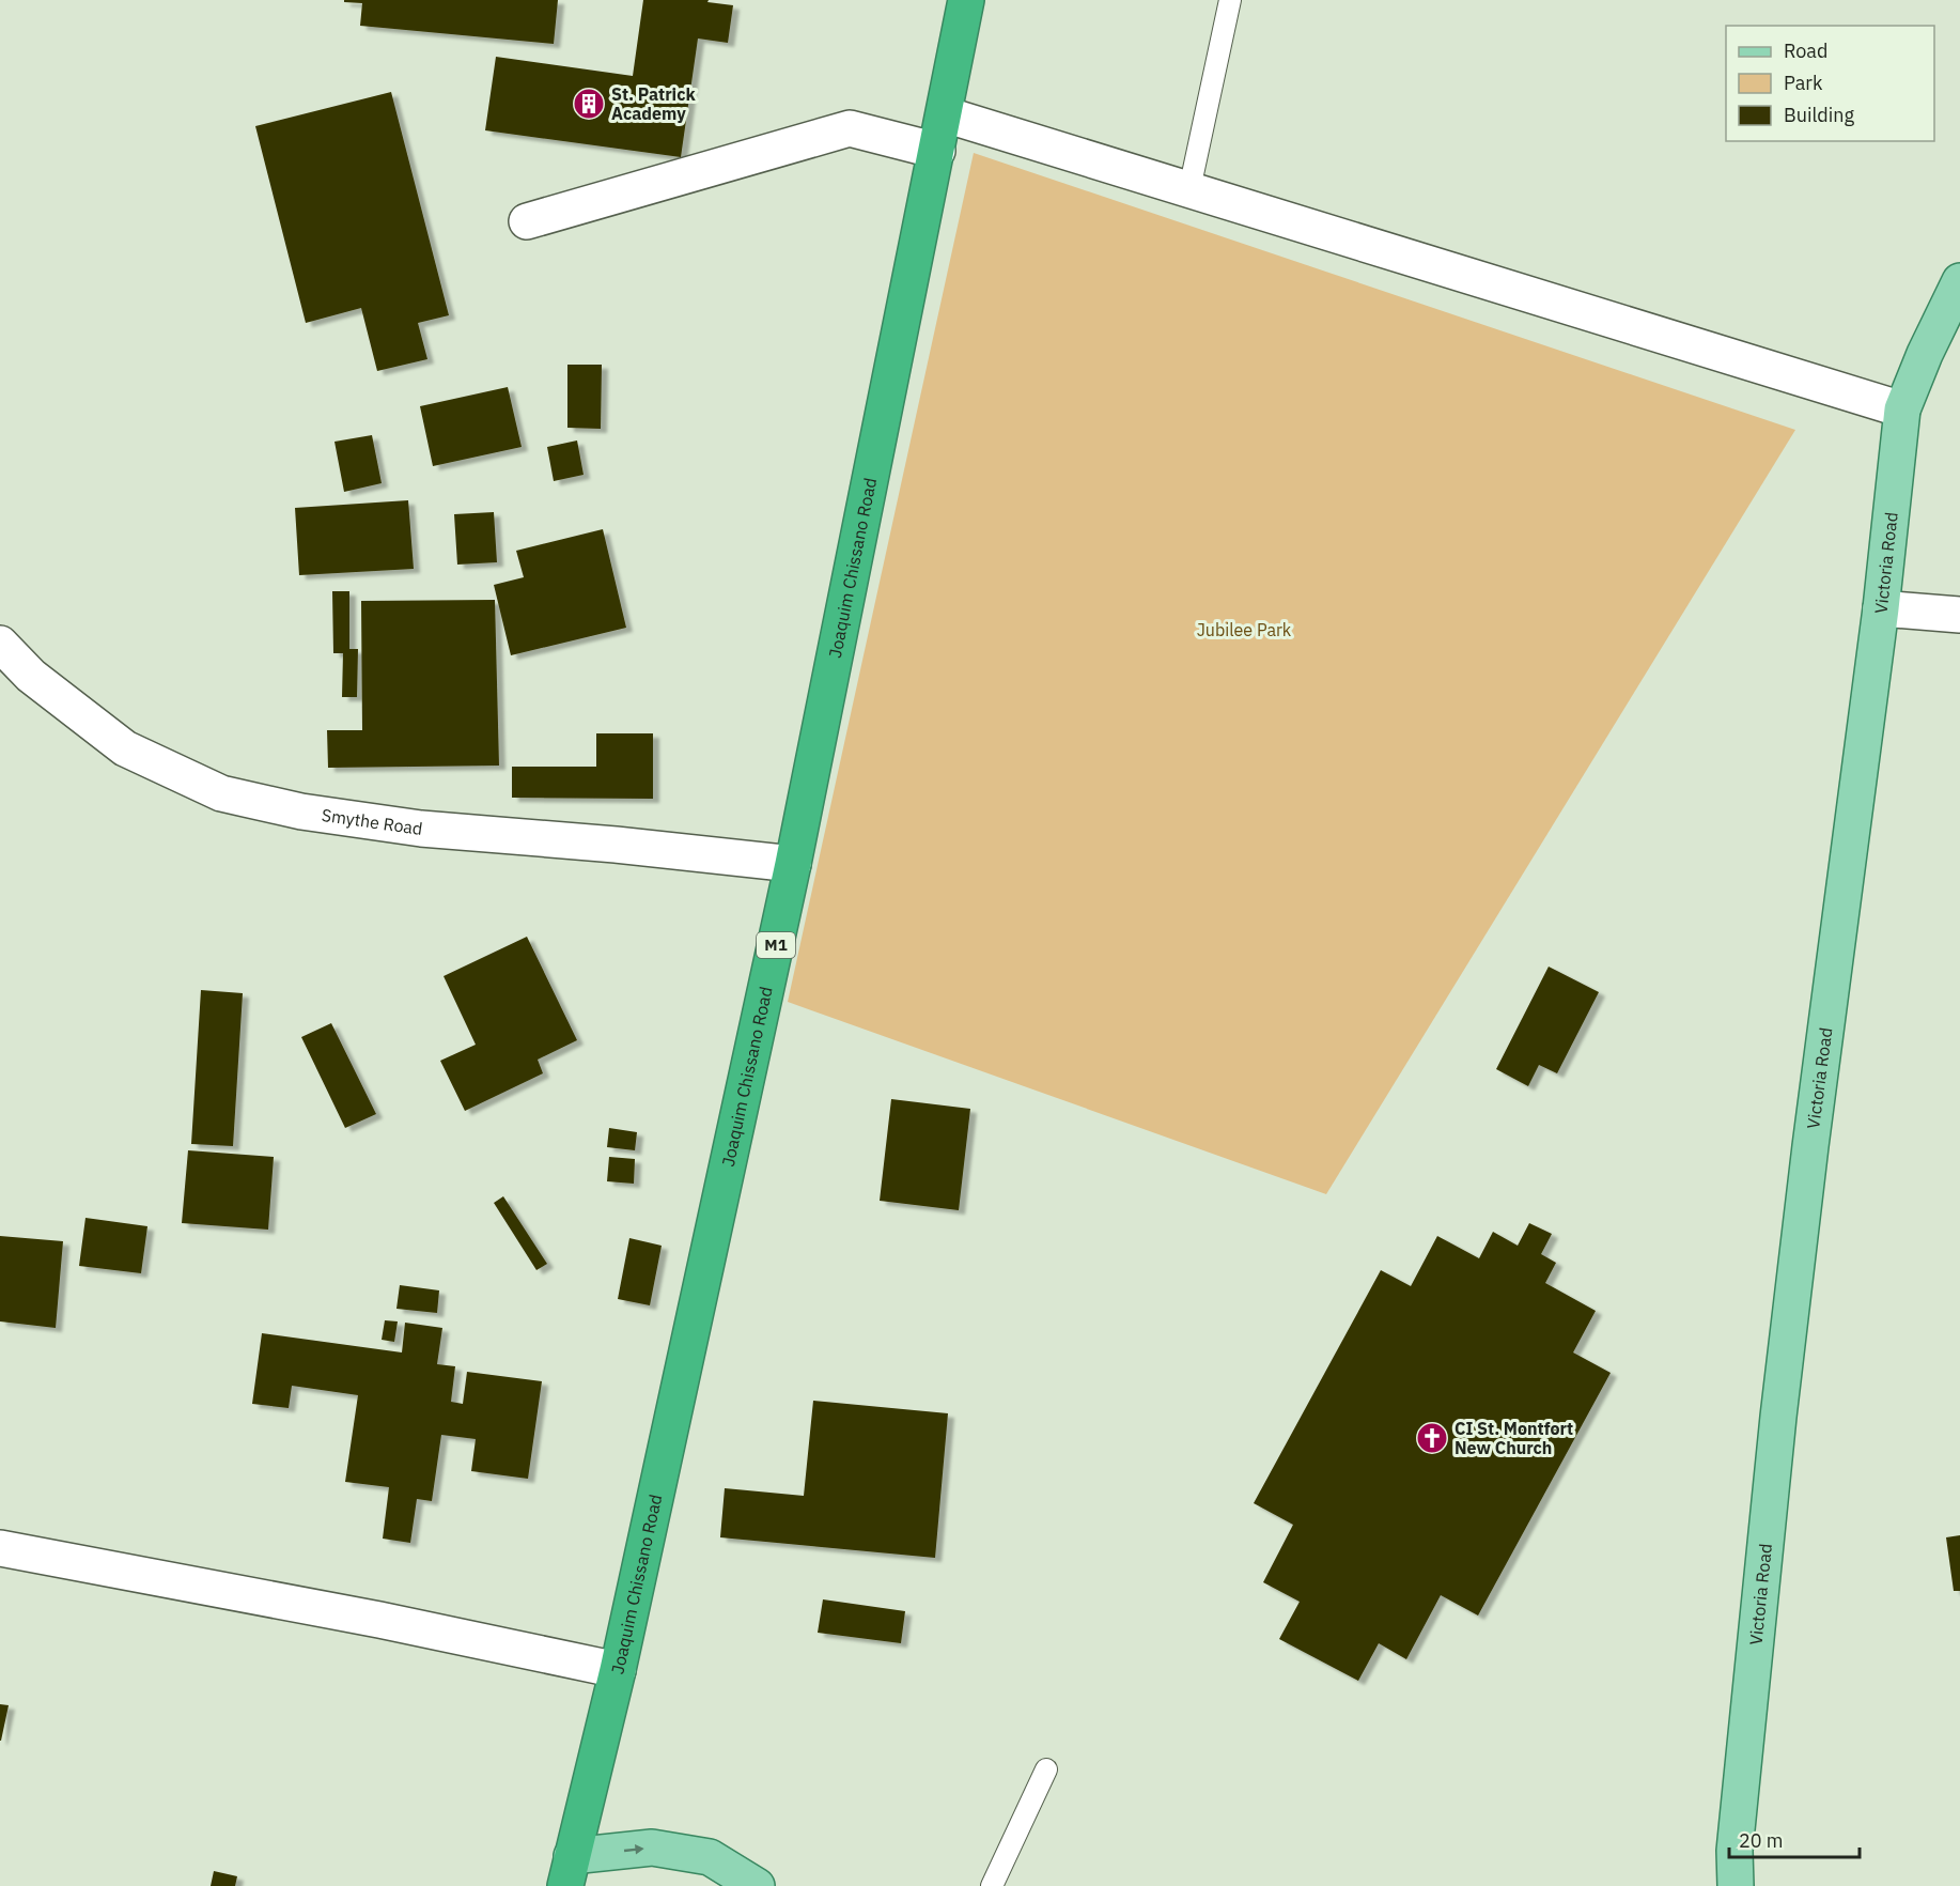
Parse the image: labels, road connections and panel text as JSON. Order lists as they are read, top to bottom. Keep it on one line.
{"streets":{"highway":["Joaquim Chissano Road","M1"],"main road":["Victoria Road"],"street":["Smythe Road"]},"crossings":[["Joaquim Chissano Road","Smythe Road"]],"parks":["Jubilee Park"],"places":{"building":["St. Patrick Academy"],"church":["CI St. Montfort New Church"]},"legend":["Road","Park","Building"],"scale_bar":"20 m"}
